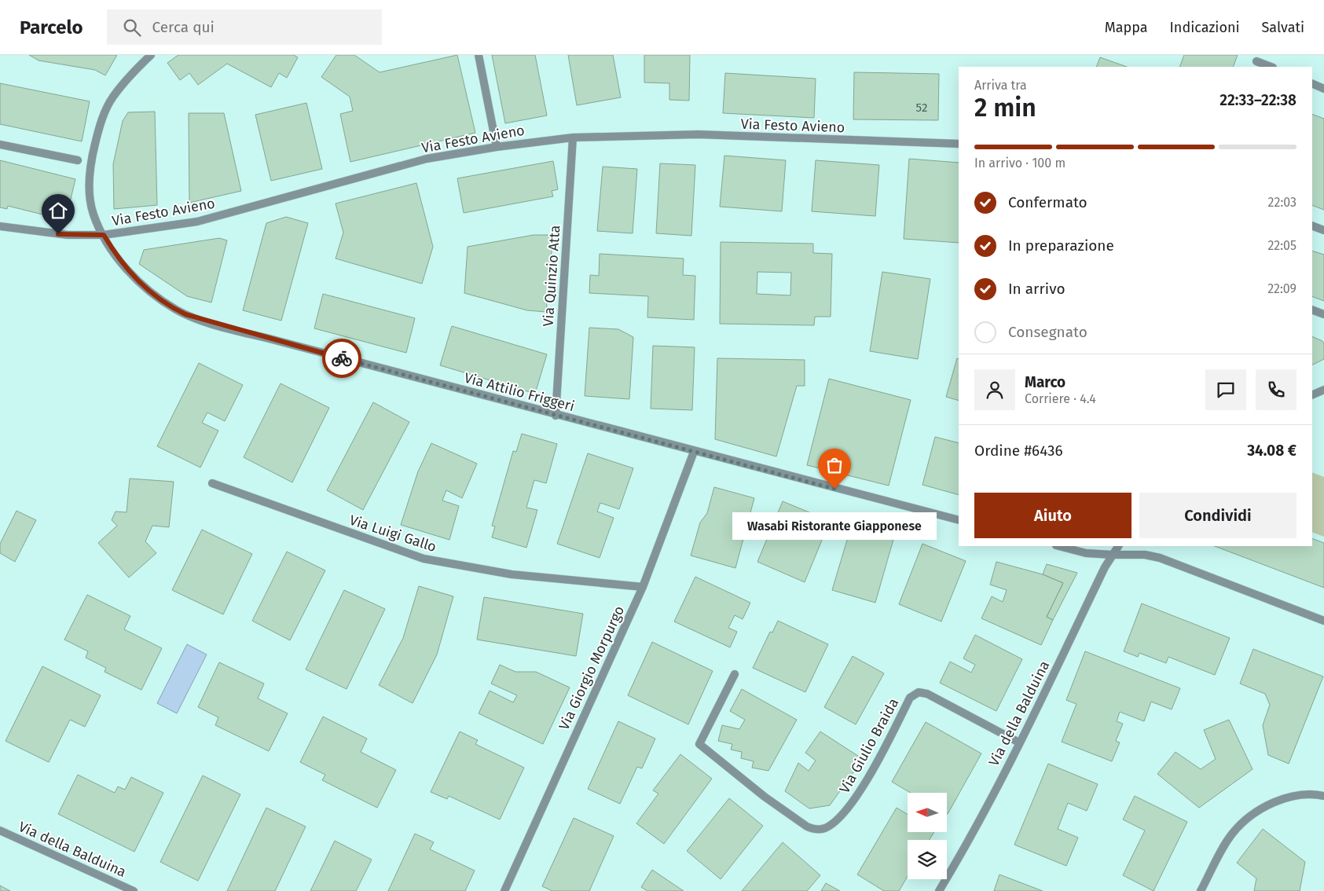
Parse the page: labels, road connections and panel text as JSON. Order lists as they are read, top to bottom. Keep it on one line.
{"streets":{"street":["Via Festo Avieno","Via Quinzio Atta","Via Attilio Friggeri","Via Luigi Gallo","Via Giorgio Morpurgo","Via della Balduina","Via Giulio Braida"]},"crossings":[["Via Festo Avieno","Via Quinzio Atta"],["Via Festo Avieno","Via Attilio Friggeri"],["Via Quinzio Atta","Via Attilio Friggeri"],["Via Attilio Friggeri","Via Giorgio Morpurgo"],["Via Luigi Gallo","Via Giorgio Morpurgo"],["Via della Balduina","Via Giulio Braida"]],"places":["Wasabi Ristorante Giapponese"],"house_numbers":["52"],"north":"left","page":{"header":"Parcelo","search":"Cerca qui","nav":["Mappa","Indicazioni","Salvati"],"heading":["2 min","Arriva tra","22:33–22:38"],"panel":["Marco","Corriere · 4.4","Ordine #6436","34.08 €"],"bar":"In arrivo · 100 m","list":[["Confermato","22:03"],["In preparazione","22:05"],["In arrivo","22:09"],"Consegnato"],"buttons":["Aiuto","Condividi"],"bubble":"Wasabi Ristorante Giapponese"}}
